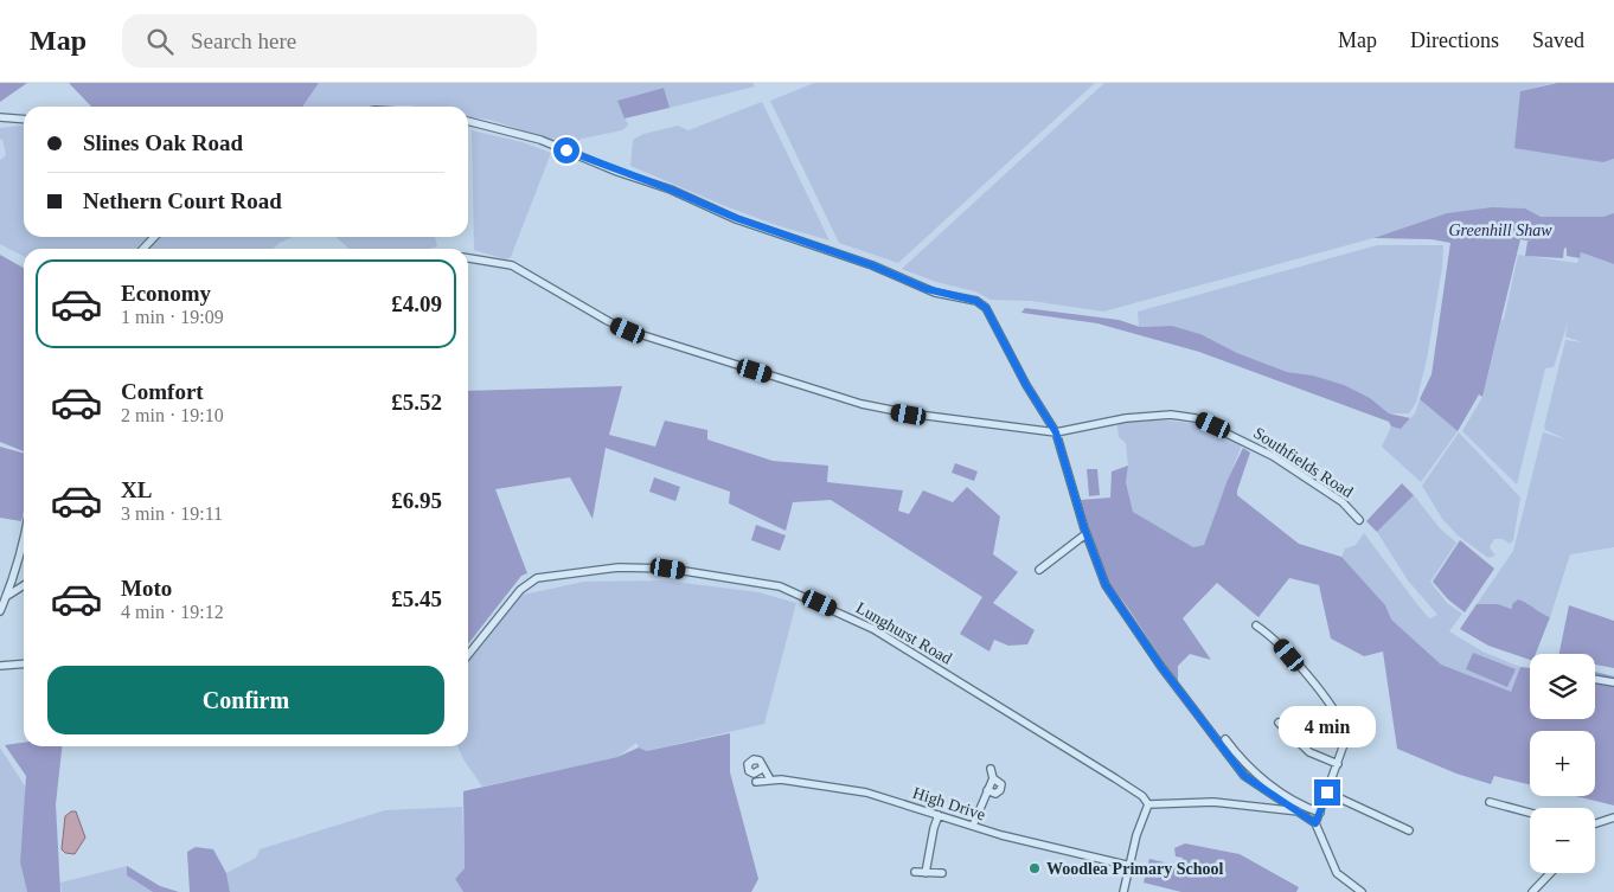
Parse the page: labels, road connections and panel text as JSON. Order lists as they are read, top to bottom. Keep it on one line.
{"streets":{"street":["Southfields Road","Lunghurst Road","High Drive"]},"parks":["Greenhill Shaw"],"places":["Woodlea Primary School"],"page":{"header":"Map","search":"Search here","nav":["Map","Directions","Saved"],"banner":["Slines Oak Road","Nethern Court Road"],"list":[{"name":"Economy","note":"1 min · 19:09","value":"£4.09"},{"name":"Comfort","note":"2 min · 19:10","value":"£5.52"},{"name":"XL","note":"3 min · 19:11","value":"£6.95"},{"name":"Moto","note":"4 min · 19:12","value":"£5.45"}],"map_buttons":["+","−"],"buttons":"Confirm","bubble":"4 min"}}
